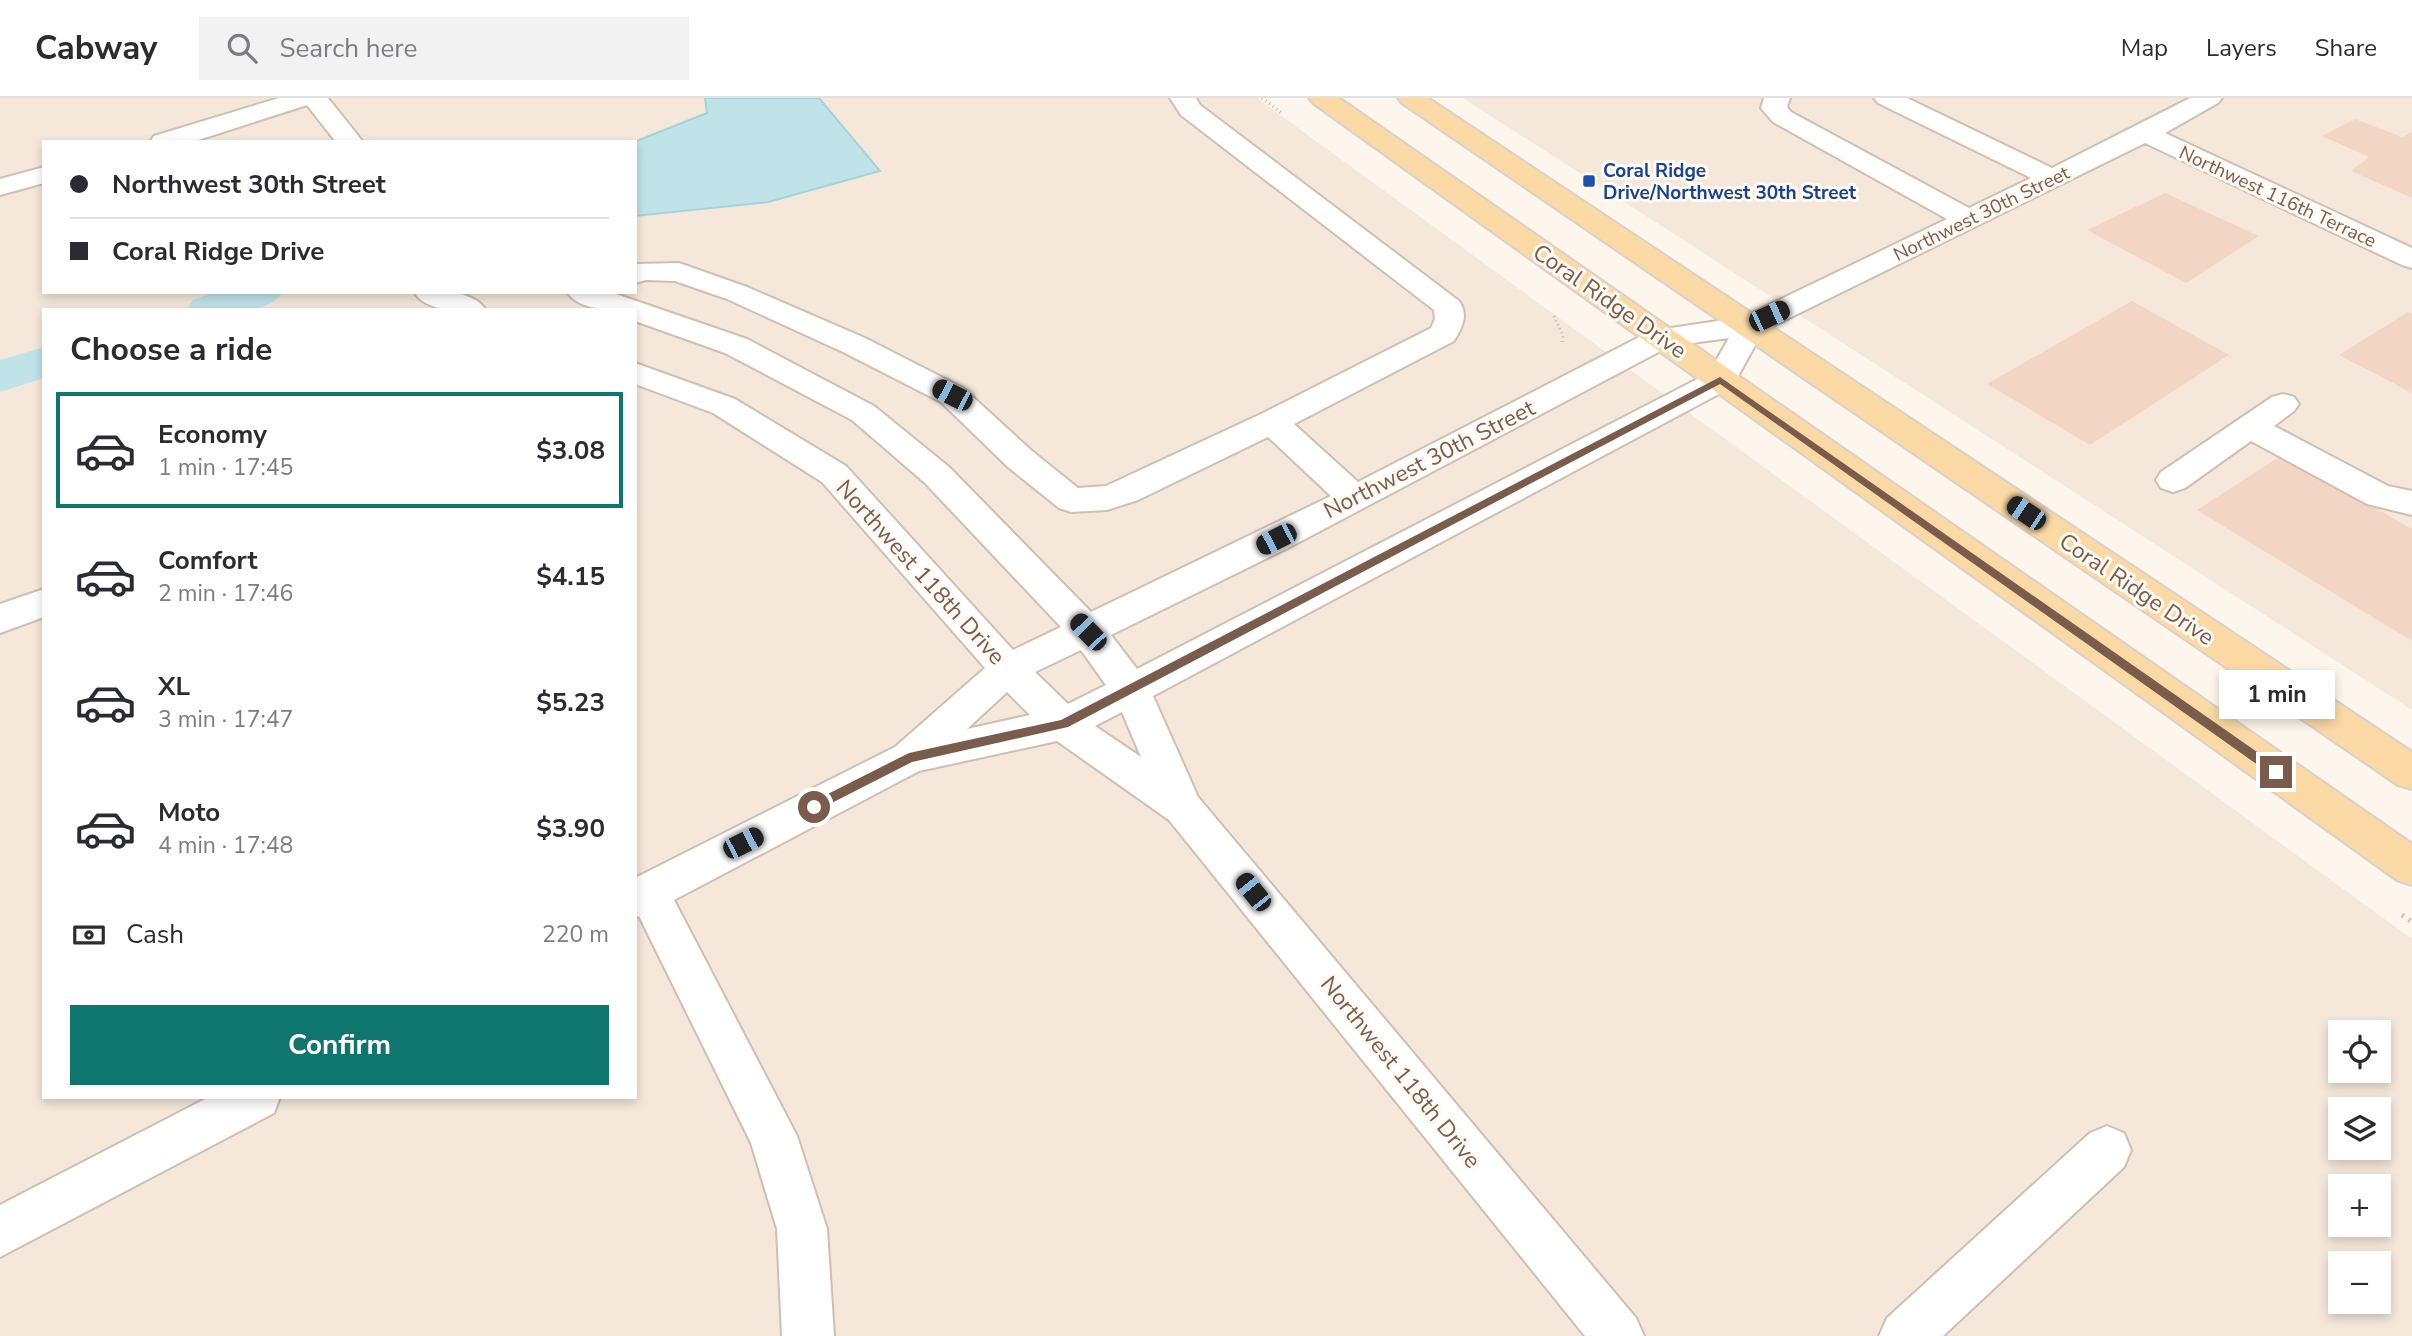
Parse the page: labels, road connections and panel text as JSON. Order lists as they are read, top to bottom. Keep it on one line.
{"streets":{"main road":["Coral Ridge Drive"],"street":["Northwest 116th Terrace","Northwest 30th Street","Northwest 118th Drive"]},"crossings":[["Northwest 116th Terrace","Northwest 30th Street"],["Northwest 30th Street","Coral Ridge Drive"],["Northwest 30th Street","Northwest 118th Drive"]],"places":{"transit":["Coral Ridge Drive/Northwest 30th Street"]},"page":{"header":"Cabway","search":"Search here","nav":["Map","Layers","Share"],"banner":["Northwest 30th Street","Coral Ridge Drive"],"heading":"Choose a ride","list":[{"name":"Economy","note":"1 min · 17:45","value":"$3.08"},{"name":"Comfort","note":"2 min · 17:46","value":"$4.15"},{"name":"XL","note":"3 min · 17:47","value":"$5.23"},{"name":"Moto","note":"4 min · 17:48","value":"$3.90"}],"bubble":"1 min","pay":["Cash","220 m"],"buttons":"Confirm","map_buttons":["+","−"]}}
